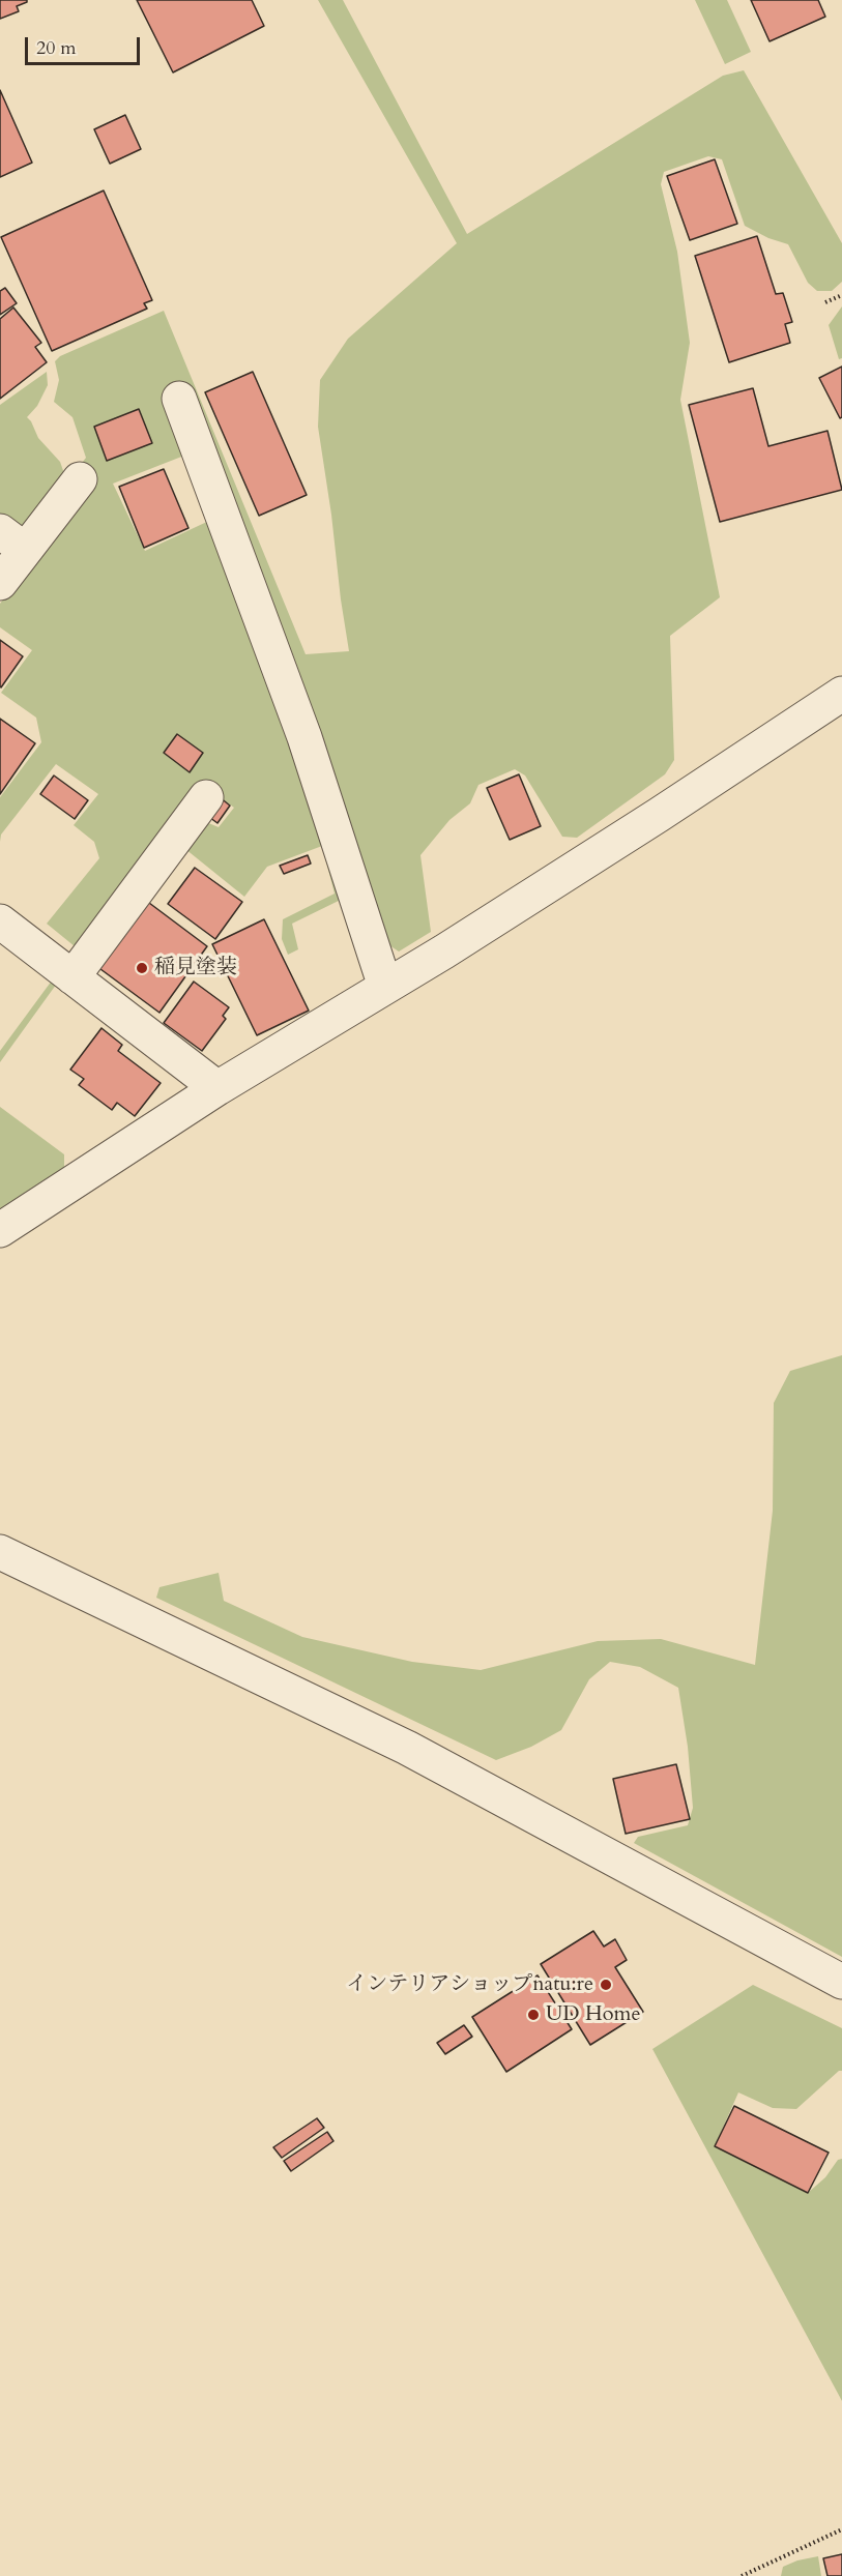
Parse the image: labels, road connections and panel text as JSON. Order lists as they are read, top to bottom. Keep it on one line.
{"places":["稲見塗装","インテリアショップnatu:re","UD Home"],"scale_bar":"20 m"}
